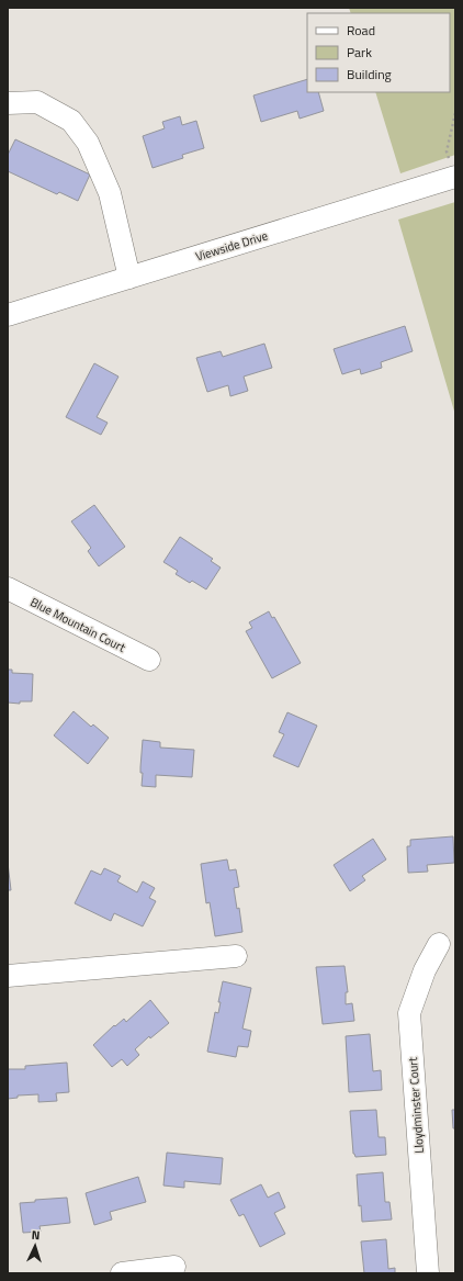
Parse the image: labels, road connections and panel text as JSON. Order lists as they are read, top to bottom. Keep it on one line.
{"streets":{"street":["Viewside Drive","Blue Mountain Court","Lloydminster Court"]},"legend":["Road","Park","Building"],"north":"top"}
